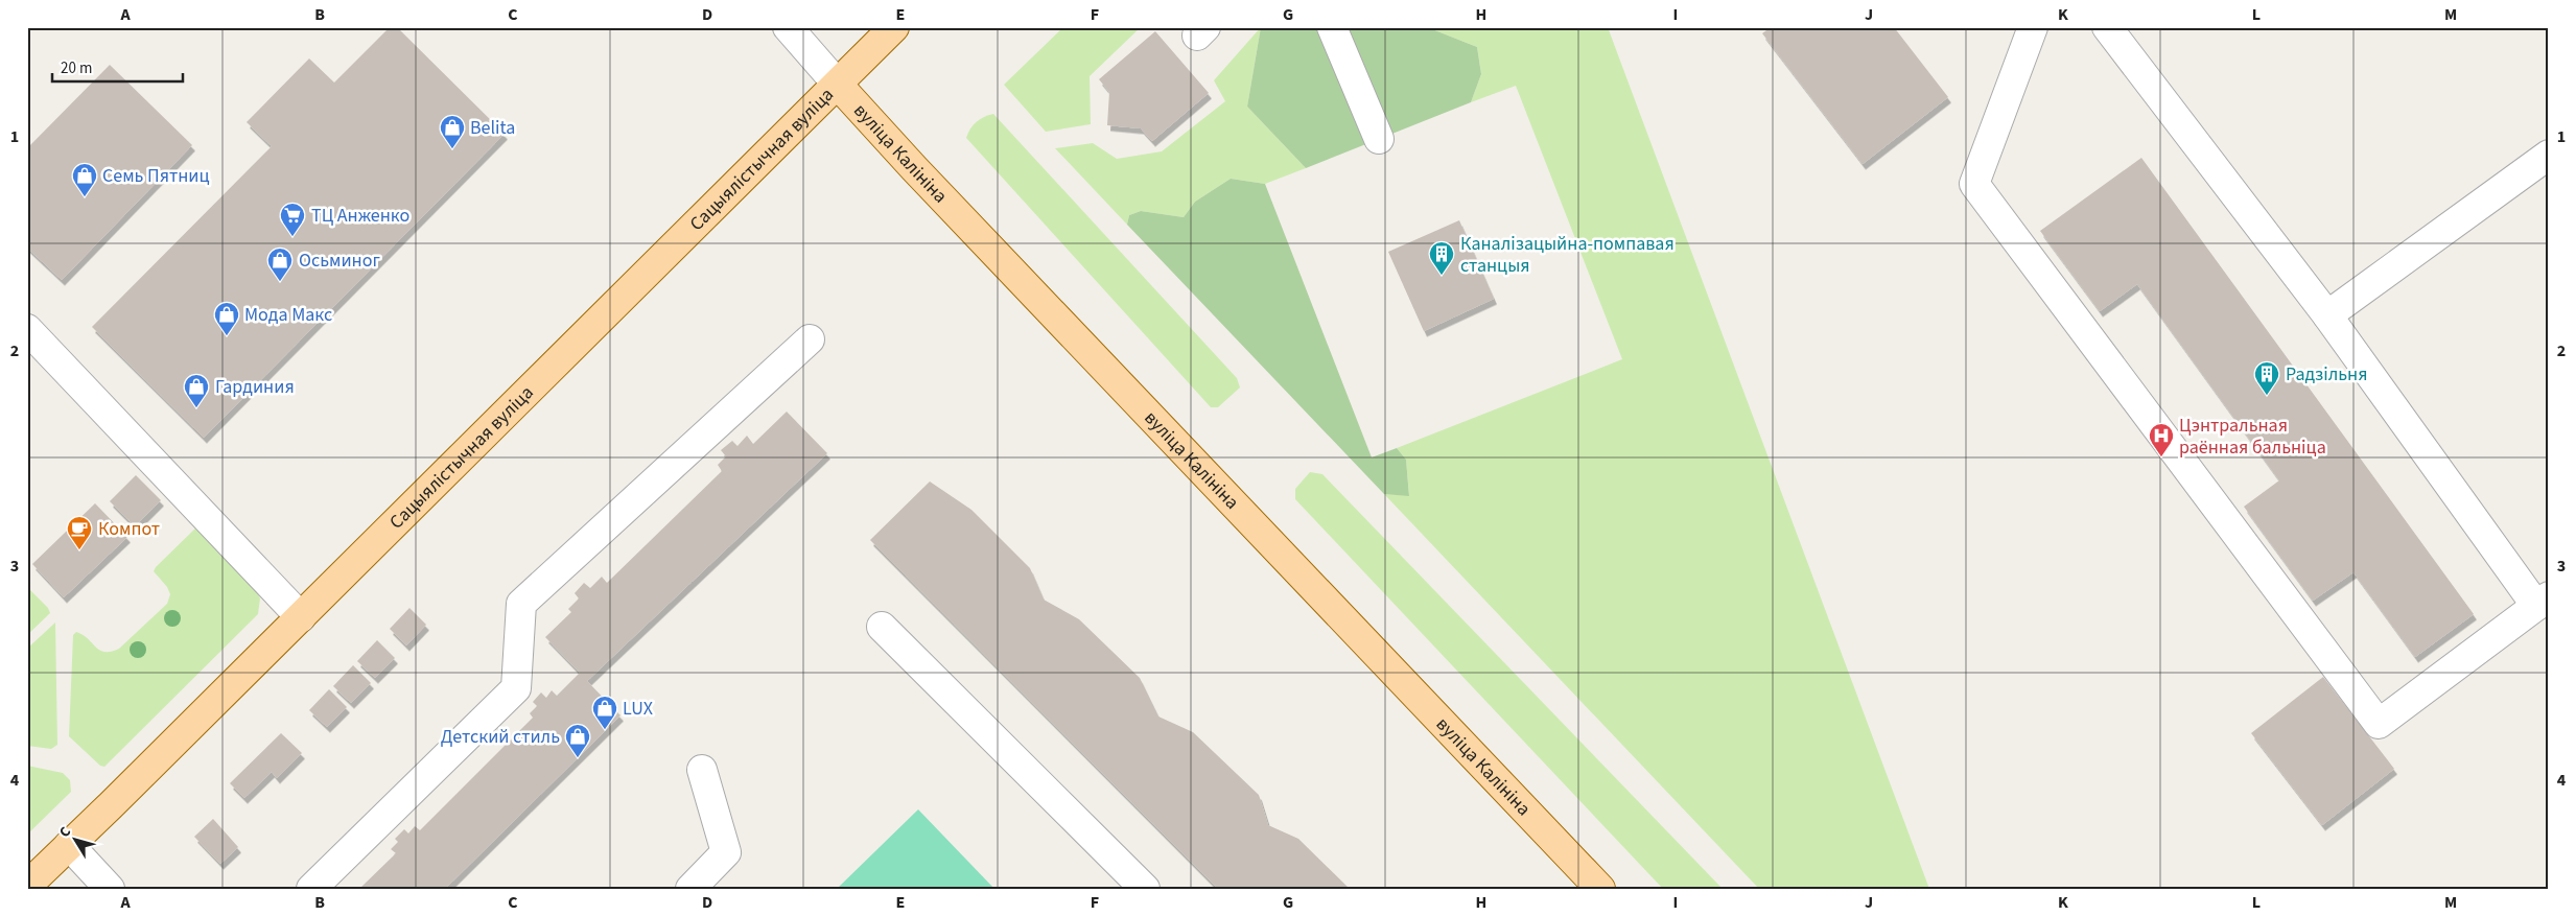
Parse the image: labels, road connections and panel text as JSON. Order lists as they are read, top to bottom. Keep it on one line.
{"streets":{"main road":["вуліца Калініна","Сацыялістычная вуліца"]},"crossings":[["вуліца Калініна","Сацыялістычная вуліца"]],"places":{"shop":["Belita","Семь Пятниц","Осьминог","Мода Макс","Гардиния","LUX","Детский стиль"],"supermarket":["ТЦ Анженко"],"building":["Каналізацыйна-помпавая станцыя","Радзільня"],"hospital":["Цэнтральная раённая бальніца"],"cafe":["Компот"]},"scale_bar":"20 m","north":"top left","grid":{"columns":["A","B","C","D","E","F","G","H","I","J","K","L","M"],"rows":["1","2","3","4"]}}
